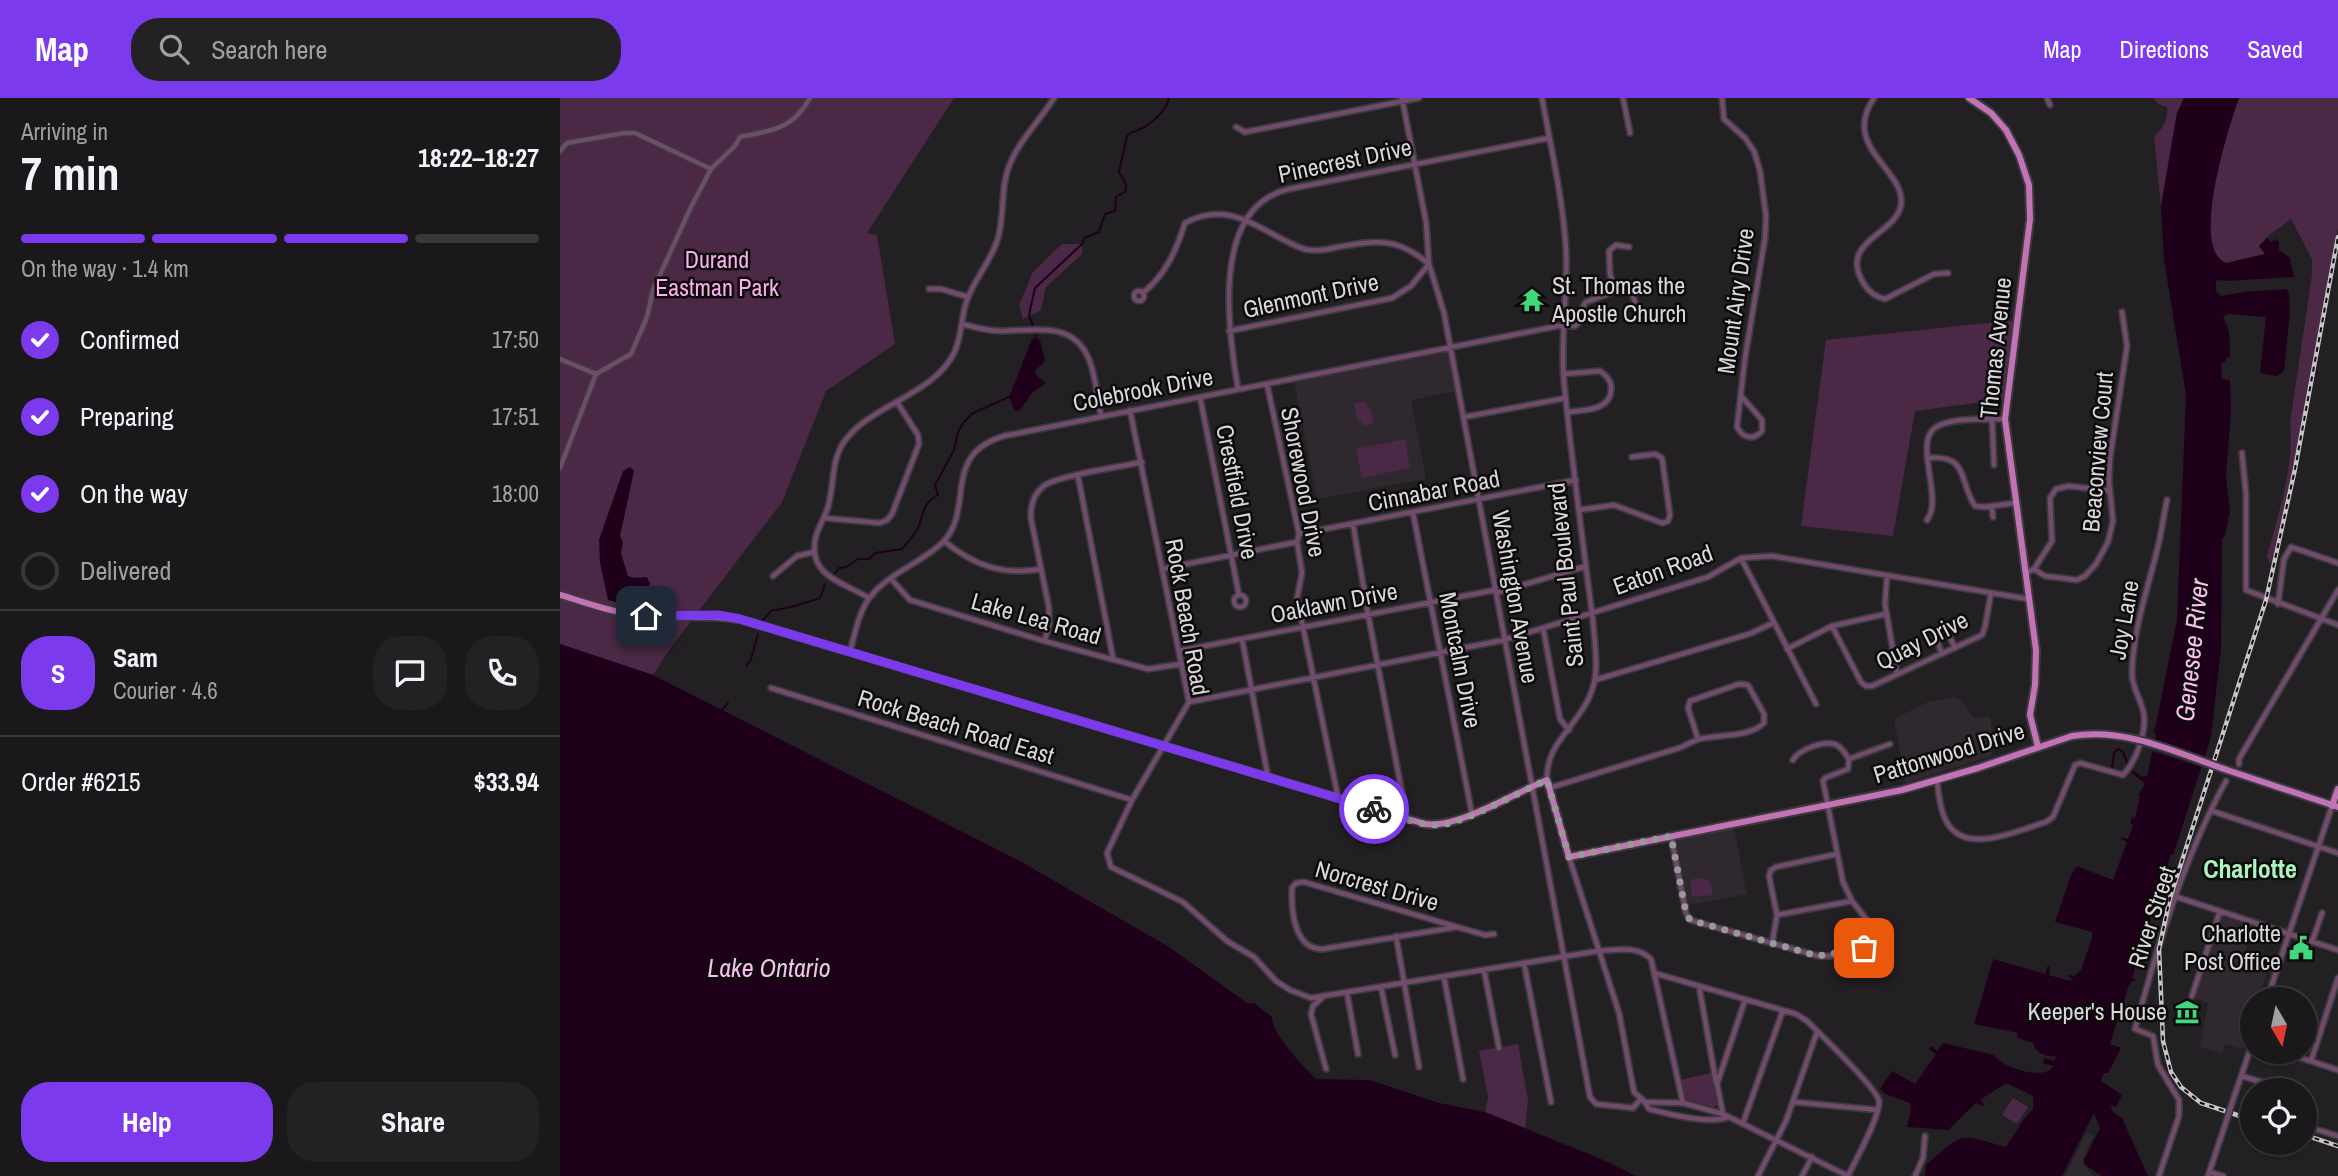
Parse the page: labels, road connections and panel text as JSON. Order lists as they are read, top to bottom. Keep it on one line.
{"streets":{"main road":["Thomas Avenue","Saint Paul Boulevard","Pattonwood Drive"],"street":["Pinecrest Drive","Glenmont Drive","Mount Airy Drive","Colebrook Drive","Beaconview Court","Shorewood Drive","Cinnabar Road","Crestfield Drive","Eaton Road","Washington Avenue","Oaklawn Drive","Rock Beach Road","Lake Lea Road","Joy Lane","Quay Drive","Montcalm Drive","Rock Beach Road East","Norcrest Drive","River Street"]},"crossings":[["Pinecrest Drive","Glenmont Drive"],["Pinecrest Drive","Colebrook Drive"],["Pinecrest Drive","Saint Paul Boulevard"],["Pinecrest Drive","Washington Avenue"],["Glenmont Drive","Washington Avenue"],["Thomas Avenue","Eaton Road"],["Thomas Avenue","Pattonwood Drive"],["Colebrook Drive","Shorewood Drive"],["Colebrook Drive","Crestfield Drive"],["Colebrook Drive","Saint Paul Boulevard"],["Colebrook Drive","Washington Avenue"],["Colebrook Drive","Rock Beach Road"],["Shorewood Drive","Cinnabar Road"],["Shorewood Drive","Eaton Road"],["Shorewood Drive","Oaklawn Drive"],["Cinnabar Road","Saint Paul Boulevard"],["Cinnabar Road","Washington Avenue"],["Cinnabar Road","Montcalm Drive"],["Eaton Road","Saint Paul Boulevard"],["Eaton Road","Washington Avenue"],["Eaton Road","Rock Beach Road"],["Eaton Road","Quay Drive"],["Eaton Road","Montcalm Drive"],["Saint Paul Boulevard","Washington Avenue"],["Saint Paul Boulevard","Oaklawn Drive"],["Saint Paul Boulevard","Rock Beach Road"],["Saint Paul Boulevard","Pattonwood Drive"],["Washington Avenue","Oaklawn Drive"],["Washington Avenue","Rock Beach Road"],["Oaklawn Drive","Rock Beach Road"],["Oaklawn Drive","Montcalm Drive"],["Rock Beach Road","Lake Lea Road"],["Rock Beach Road","Rock Beach Road East"],["Joy Lane","Pattonwood Drive"]],"districts":["Charlotte"],"water":["Genesee River","Lake Ontario"],"parks":["Durand Eastman Park"],"places":{"temple":["St. Thomas the Apostle Church"],"public building":["Charlotte Post Office"],"museum":["Keeper's House"]},"north":"bottom","page":{"header":"Map","search":"Search here","nav":["Map","Directions","Saved"],"heading":["7 min","Arriving in","18:22–18:27"],"panel":["Sam","Courier · 4.6","Order #6215","$33.94"],"bar":"On the way · 1.4 km","list":[["Confirmed","17:50"],["Preparing","17:51"],["On the way","18:00"],"Delivered"],"round":"S","buttons":["Help","Share"]}}
